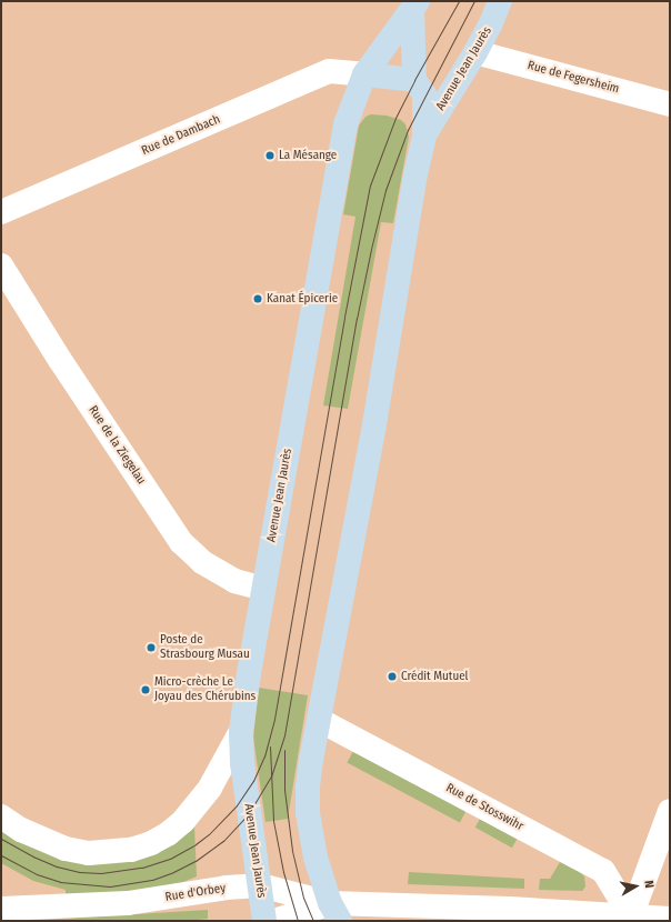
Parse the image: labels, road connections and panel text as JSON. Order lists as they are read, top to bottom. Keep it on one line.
{"streets":{"main road":["Avenue Jean Jaurès"],"street":["Rue de Fegersheim","Rue de Dambach","Rue de la Ziegelau","Rue de Stosswihr","Rue d'Orbey"]},"crossings":[["Avenue Jean Jaurès","Rue de Fegersheim"],["Avenue Jean Jaurès","Rue de Dambach"],["Avenue Jean Jaurès","Rue de la Ziegelau"],["Avenue Jean Jaurès","Rue de Stosswihr"],["Avenue Jean Jaurès","Rue d'Orbey"]],"places":["La Mésange","Kanat Épicerie","Poste de Strasbourg Musau","Crédit Mutuel","Micro-crèche Le Joyau des Chérubins"],"north":"right"}
